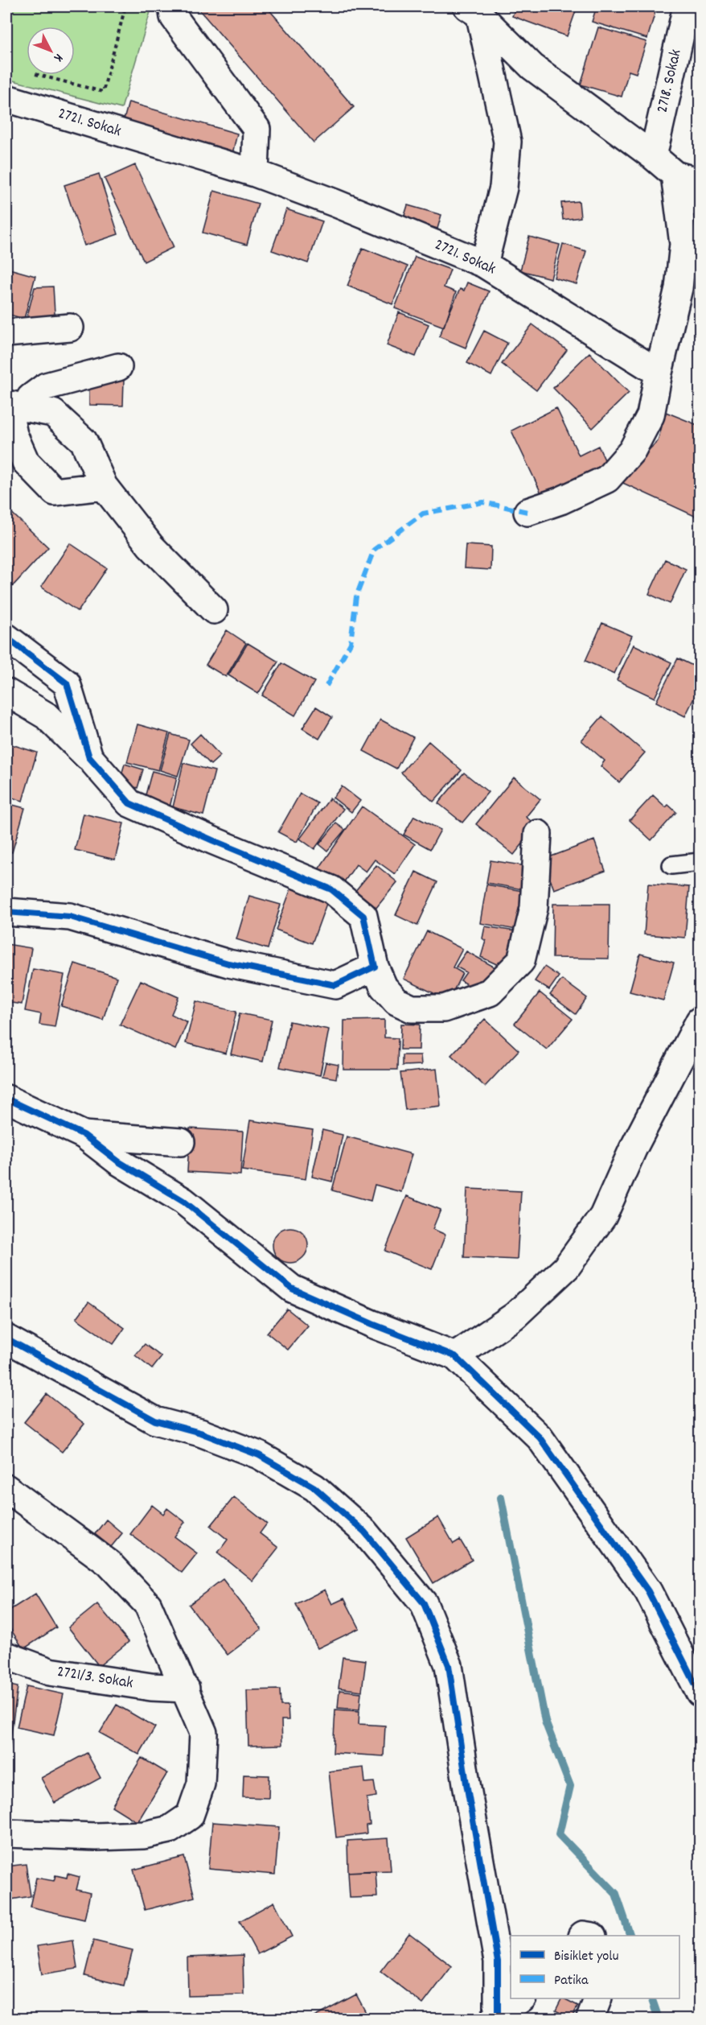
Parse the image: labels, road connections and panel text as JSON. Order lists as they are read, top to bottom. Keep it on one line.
{"streets":{"street":["2718. Sokak","2721. Sokak","2721/3. Sokak"]},"legend":["Bisiklet yolu","Patika"],"north":"bottom right"}
